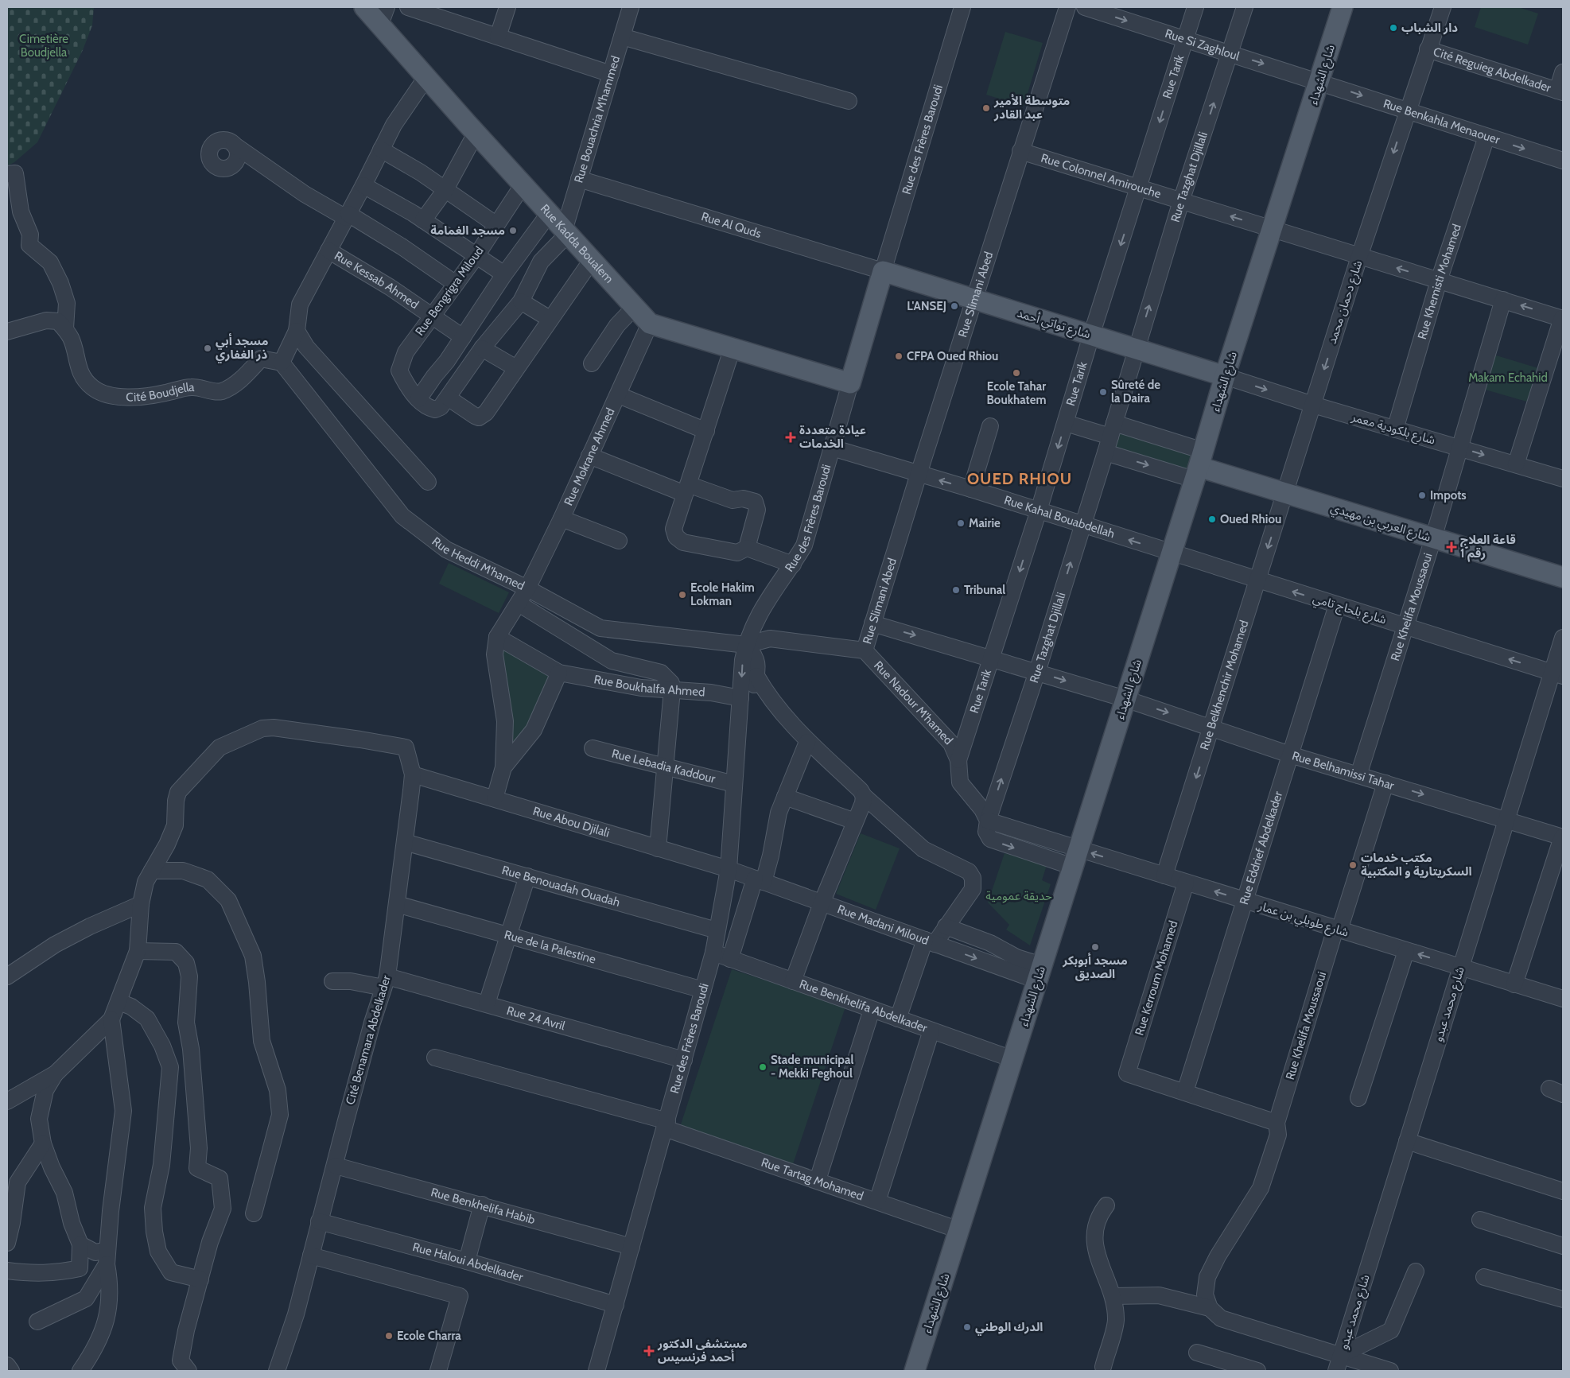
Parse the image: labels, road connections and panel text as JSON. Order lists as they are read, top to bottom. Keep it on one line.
{"streets":{"main road":["شارع الشهداء","Rue Kadda Boualem","شارع تواتي أحمد","شارع العربي بن مهيدي"],"street":["Rue Si Zaghloul","Cité Reguieg Abdelkader","Rue Tarik","Rue Bouachria M'hammed","Rue Benkahla Menaouer","Rue des Frères Baroudi","Rue Colonnel Amirouche","Rue Tazghat Djillali","Rue Al Quds","Rue Kessab Ahmed","Rue Khemisti Mohamed","Rue Bengrigra Miloud","Rue Slimani Abed","شارع دحمان محمد","Cité Boudjella","شارع بلكودية معمر","Rue Mokrane Ahmed","Rue Kahal Bouabdellah","Rue Heddi M'hamed","Rue Khelifa Moussaoui","شارع بلحاج تامي","Rue Belkhenchir Mohamed","Rue Boukhalfa Ahmed","Rue Nadour M'hamed","Rue Lebadia Kaddour","Rue Belhamissi Tahar","Rue Abou Djilali","Rue Eddrief Abdelkader","Rue Benouadah Ouadah","شارع طويلي بن عمار","Rue Madani Miloud","Rue de la Palestine","Rue Kerroum Mohamed","شارع محمد عبدو","Rue Benkhelifa Abdelkader","Rue 24 Avril","Cité Benamara Abdelkader","Rue Tartag Mohamed","Rue Benkhelifa Habib","Rue Haloui Abdelkader"]},"crossings":[["Rue Si Zaghloul","شارع الشهداء"],["Rue Si Zaghloul","Rue Tarik"],["Rue Si Zaghloul","Rue Benkahla Menaouer"],["Rue Si Zaghloul","Rue Tazghat Djillali"],["Cité Reguieg Abdelkader","شارع دحمان محمد"],["شارع الشهداء","Rue Benkahla Menaouer"],["شارع الشهداء","Rue Colonnel Amirouche"],["شارع الشهداء","شارع تواتي أحمد"],["شارع الشهداء","شارع بلكودية معمر"],["شارع الشهداء","Rue Kahal Bouabdellah"],["شارع الشهداء","شارع العربي بن مهيدي"],["شارع الشهداء","شارع بلحاج تامي"],["شارع الشهداء","Rue Belhamissi Tahar"],["شارع الشهداء","شارع طويلي بن عمار"],["شارع الشهداء","Rue Madani Miloud"],["شارع الشهداء","Rue Benkhelifa Abdelkader"],["شارع الشهداء","Rue Tartag Mohamed"],["Rue Tarik","Rue Colonnel Amirouche"],["Rue Tarik","شارع تواتي أحمد"],["Rue Tarik","Rue Kahal Bouabdellah"],["Rue Tarik","Rue Nadour M'hamed"],["Rue Tarik","Rue Belhamissi Tahar"],["Rue Bouachria M'hammed","Rue Al Quds"],["Rue Bouachria M'hammed","Rue Kadda Boualem"],["Rue Benkahla Menaouer","Rue Khemisti Mohamed"],["Rue Benkahla Menaouer","شارع دحمان محمد"],["Rue des Frères Baroudi","Rue Al Quds"],["Rue des Frères Baroudi","شارع تواتي أحمد"],["Rue des Frères Baroudi","Rue Kahal Bouabdellah"],["Rue des Frères Baroudi","Rue Heddi M'hamed"],["Rue des Frères Baroudi","Rue Boukhalfa Ahmed"],["Rue des Frères Baroudi","Rue Nadour M'hamed"],["Rue des Frères Baroudi","Rue Lebadia Kaddour"],["Rue des Frères Baroudi","Rue Abou Djilali"],["Rue des Frères Baroudi","Rue Benouadah Ouadah"],["Rue des Frères Baroudi","Rue Madani Miloud"],["Rue des Frères Baroudi","Rue de la Palestine"],["Rue des Frères Baroudi","Rue Benkhelifa Abdelkader"],["Rue des Frères Baroudi","Rue 24 Avril"],["Rue des Frères Baroudi","Rue Tartag Mohamed"],["Rue des Frères Baroudi","Rue Benkhelifa Habib"],["Rue des Frères Baroudi","Rue Haloui Abdelkader"],["Rue Colonnel Amirouche","Rue Tazghat Djillali"],["Rue Colonnel Amirouche","Rue Khemisti Mohamed"],["Rue Colonnel Amirouche","Rue Slimani Abed"],["Rue Colonnel Amirouche","شارع دحمان محمد"],["Rue Colonnel Amirouche","Rue Khelifa Moussaoui"],["Rue Tazghat Djillali","شارع تواتي أحمد"],["Rue Tazghat Djillali","Rue Kahal Bouabdellah"],["Rue Tazghat Djillali","Rue Nadour M'hamed"],["Rue Tazghat Djillali","Rue Belhamissi Tahar"],["Rue Al Quds","شارع تواتي أحمد"],["Rue Kadda Boualem","Rue Bengrigra Miloud"],["Rue Kadda Boualem","Rue Mokrane Ahmed"],["Rue Kessab Ahmed","Rue Bengrigra Miloud"],["Rue Khemisti Mohamed","شارع بلكودية معمر"],["Rue Slimani Abed","شارع تواتي أحمد"],["Rue Slimani Abed","Rue Kahal Bouabdellah"],["Rue Slimani Abed","Rue Nadour M'hamed"],["Rue Slimani Abed","Rue Belhamissi Tahar"],["شارع دحمان محمد","شارع بلكودية معمر"],["شارع دحمان محمد","شارع العربي بن مهيدي"],["شارع دحمان محمد","Rue Belkhenchir Mohamed"],["شارع تواتي أحمد","شارع بلكودية معمر"],["Cité Boudjella","Rue Heddi M'hamed"],["شارع بلكودية معمر","Rue Khelifa Moussaoui"],["Rue Mokrane Ahmed","Rue Heddi M'hamed"],["Rue Mokrane Ahmed","Rue Boukhalfa Ahmed"],["Rue Kahal Bouabdellah","شارع بلحاج تامي"],["شارع العربي بن مهيدي","Rue Khelifa Moussaoui"],["شارع العربي بن مهيدي","Rue Belkhenchir Mohamed"],["Rue Heddi M'hamed","Rue Nadour M'hamed"],["Rue Khelifa Moussaoui","شارع بلحاج تامي"],["Rue Khelifa Moussaoui","Rue Belhamissi Tahar"],["Rue Khelifa Moussaoui","شارع طويلي بن عمار"],["شارع بلحاج تامي","Rue Belkhenchir Mohamed"],["شارع بلحاج تامي","Rue Eddrief Abdelkader"],["شارع بلحاج تامي","شارع محمد عبدو"],["Rue Belkhenchir Mohamed","Rue Belhamissi Tahar"],["Rue Belkhenchir Mohamed","شارع طويلي بن عمار"],["Rue Belhamissi Tahar","Rue Eddrief Abdelkader"],["Rue Belhamissi Tahar","شارع محمد عبدو"],["Rue Abou Djilali","Rue Madani Miloud"],["Rue Abou Djilali","Cité Benamara Abdelkader"],["Rue Eddrief Abdelkader","شارع طويلي بن عمار"],["Rue Eddrief Abdelkader","Rue Kerroum Mohamed"],["Rue Benouadah Ouadah","Cité Benamara Abdelkader"],["شارع طويلي بن عمار","Rue Kerroum Mohamed"],["شارع طويلي بن عمار","شارع محمد عبدو"],["Rue de la Palestine","Cité Benamara Abdelkader"],["Rue 24 Avril","Cité Benamara Abdelkader"],["Cité Benamara Abdelkader","Rue Benkhelifa Habib"],["Cité Benamara Abdelkader","Rue Haloui Abdelkader"]],"one_way":["Rue Si Zaghloul","Rue Tarik","Rue Benkahla Menaouer","Rue Colonnel Amirouche","Rue Tazghat Djillali","شارع دحمان محمد","شارع بلكودية معمر","شارع بلحاج تامي","Rue Belkhenchir Mohamed","Rue Belhamissi Tahar","شارع طويلي بن عمار"],"districts":["OUED RHIOU"],"parks":["Cimetière Boudjella","Makam Echahid","حديقة عمومية"],"places":{"other":["دار الشباب","متوسطة الأمير عبد القادر","مسجد الغمامة","L'ANSEJ","مسجد أبي ذر الغفاري","CFPA Oued Rhiou","Ecole Tahar Boukhatem","Sûreté de la Daira","Impots","Oued Rhiou","Mairie","Tribunal","Ecole Hakim Lokman","مكتب خدمات السكريتارية و المكتبية","مسجد أبوبكر الصديق","Stade municipal - Mekki Feghoul","الدرك الوطني","Ecole Charra"],"health":["عيادة متعددة الخدمات","قاعة العلاج رقم 1","مستشفى الدكتور أحمد فرنسيس"]}}
